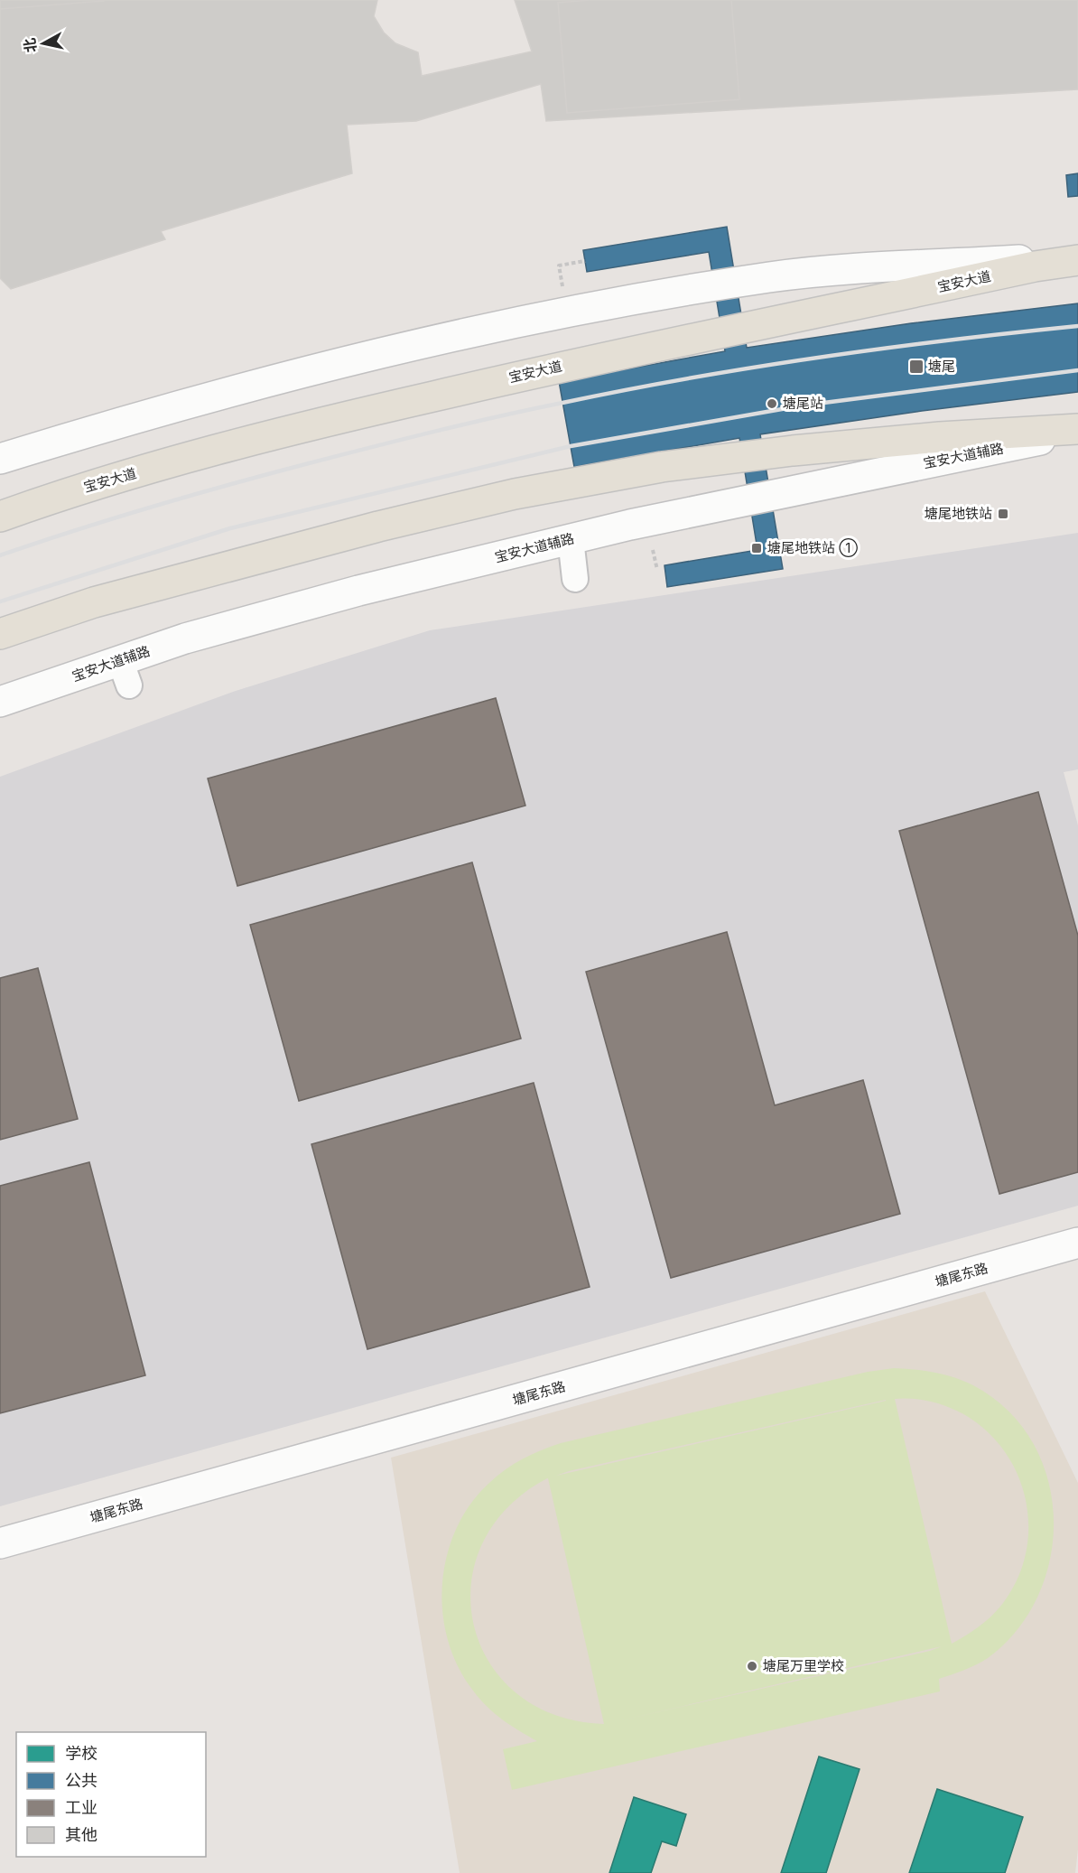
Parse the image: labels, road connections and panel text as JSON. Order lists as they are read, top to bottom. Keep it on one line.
{"streets":{"main road":["宝安大道","宝安大道辅路","塘尾东路"]},"places":{"transit":["塘尾","塘尾地铁站","塘尾地铁站 ①"],"other":["塘尾站","塘尾万里学校"]},"legend":["学校","公共","工业","其他"],"north":"left"}
